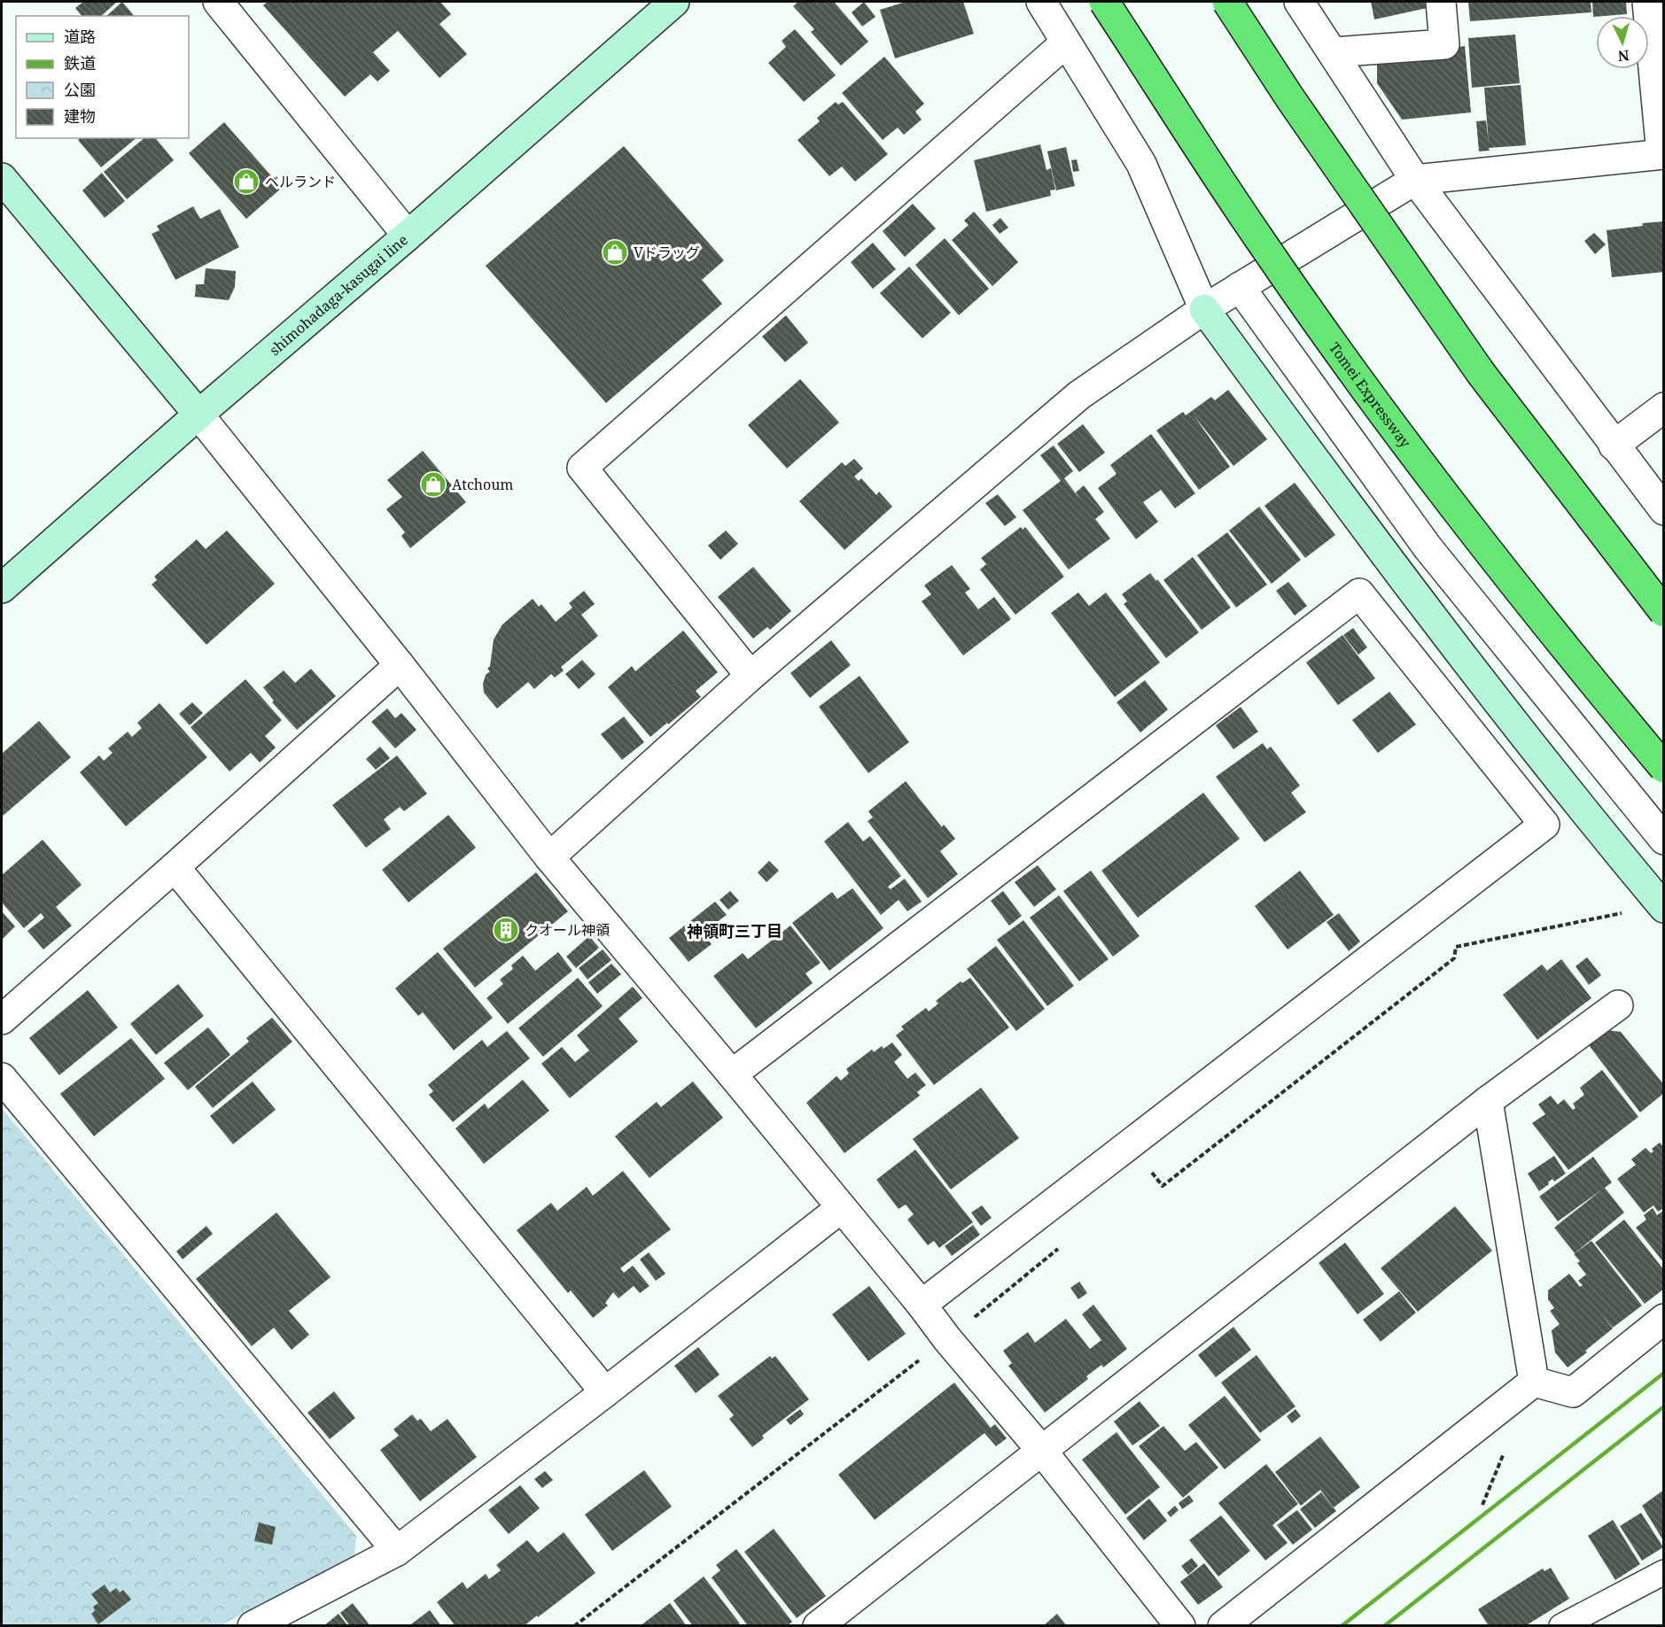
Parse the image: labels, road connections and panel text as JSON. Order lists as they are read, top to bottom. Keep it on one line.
{"streets":{"highway":["Tomei Expressway"],"street":["shimohadaga-kasugai line"]},"districts":["神領町三丁目"],"places":{"shop":["ベルランド","Vドラッグ","Atchoum"],"building":["クオール神領"]},"legend":["道路","鉄道","公園","建物"],"north":"bottom"}
